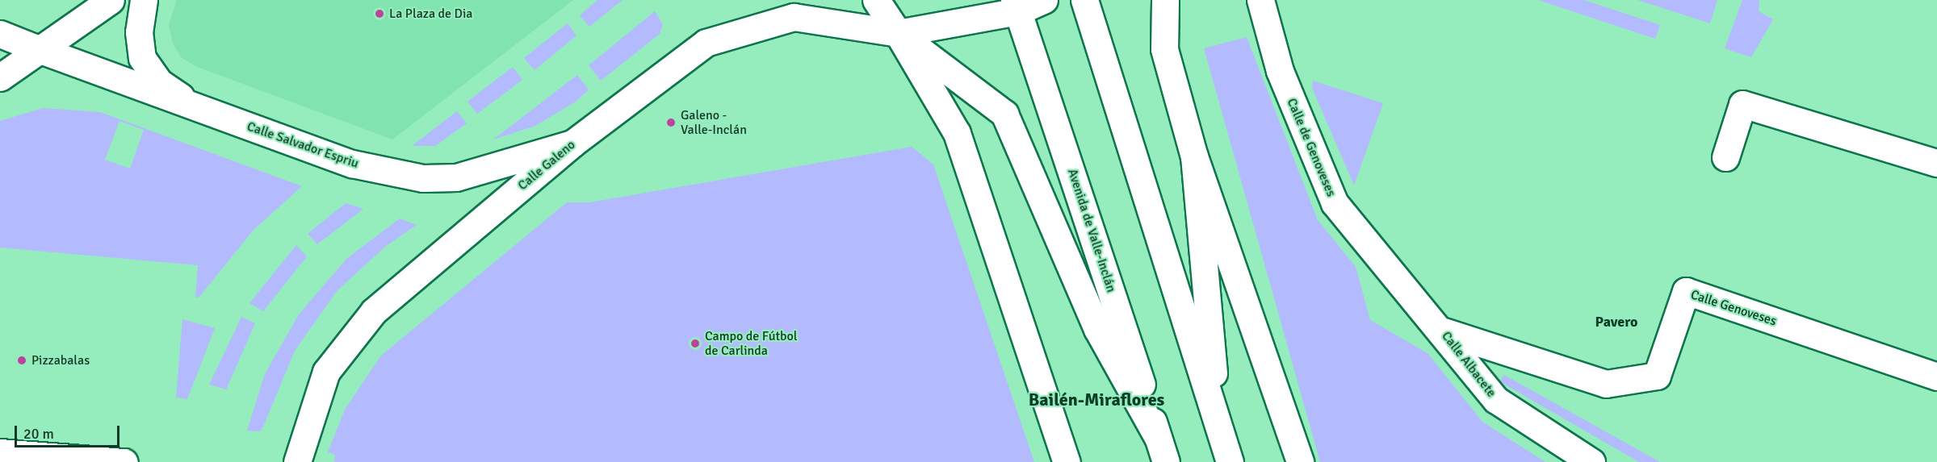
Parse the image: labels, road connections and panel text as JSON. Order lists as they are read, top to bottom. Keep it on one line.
{"streets":{"street":["Calle Salvador Espriu","Calle de Genoveses","Calle Galeno","Avenida de Valle-Inclán","Calle Genoveses","Calle Albacete"]},"crossings":[["Calle Salvador Espriu","Calle Galeno"],["Calle de Genoveses","Calle Albacete"],["Calle Genoveses","Calle Albacete"]],"districts":["Pavero","Bailén-Miraflores"],"places":["La Plaza de Dia","Galeno - Valle-Inclán","Campo de Fútbol de Carlinda","Pizzabalas"],"scale_bar":"20 m"}
